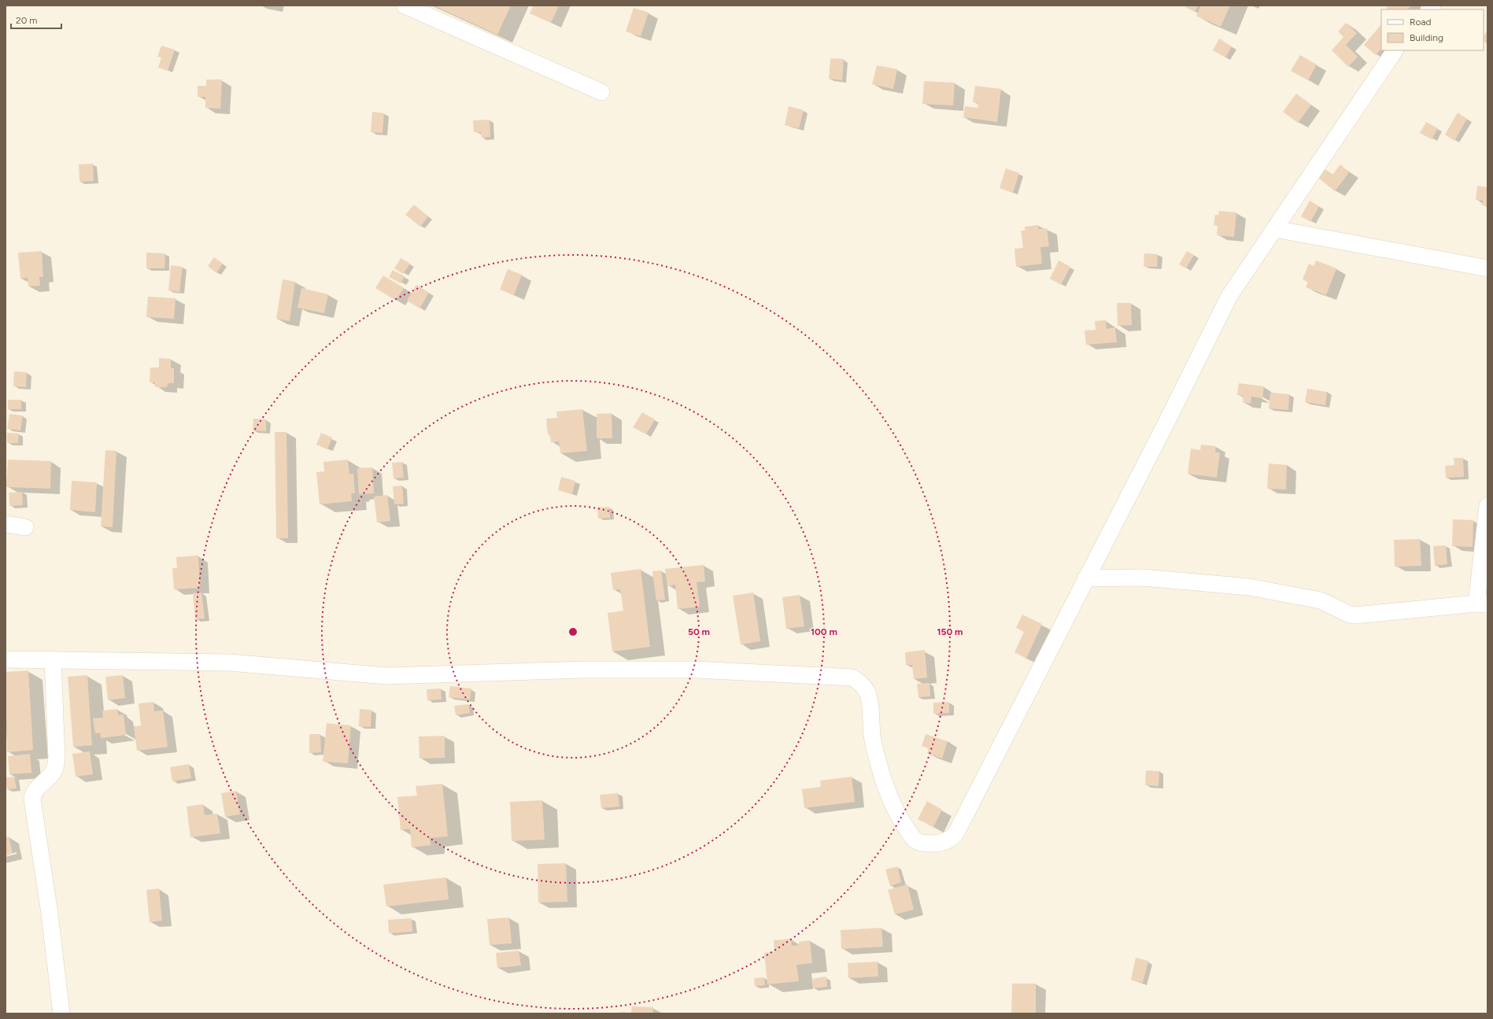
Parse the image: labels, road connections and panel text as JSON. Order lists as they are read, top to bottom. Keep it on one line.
{"legend":["Road","Building"],"scale_bar":"20 m","rings":["50 m","100 m","150 m"]}
